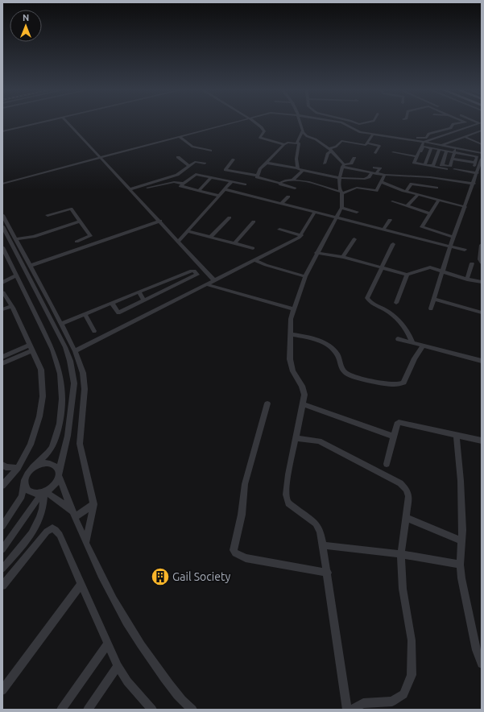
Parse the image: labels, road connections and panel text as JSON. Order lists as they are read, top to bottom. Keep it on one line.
{"places":{"building":["Gail Society"]},"north":"top"}
